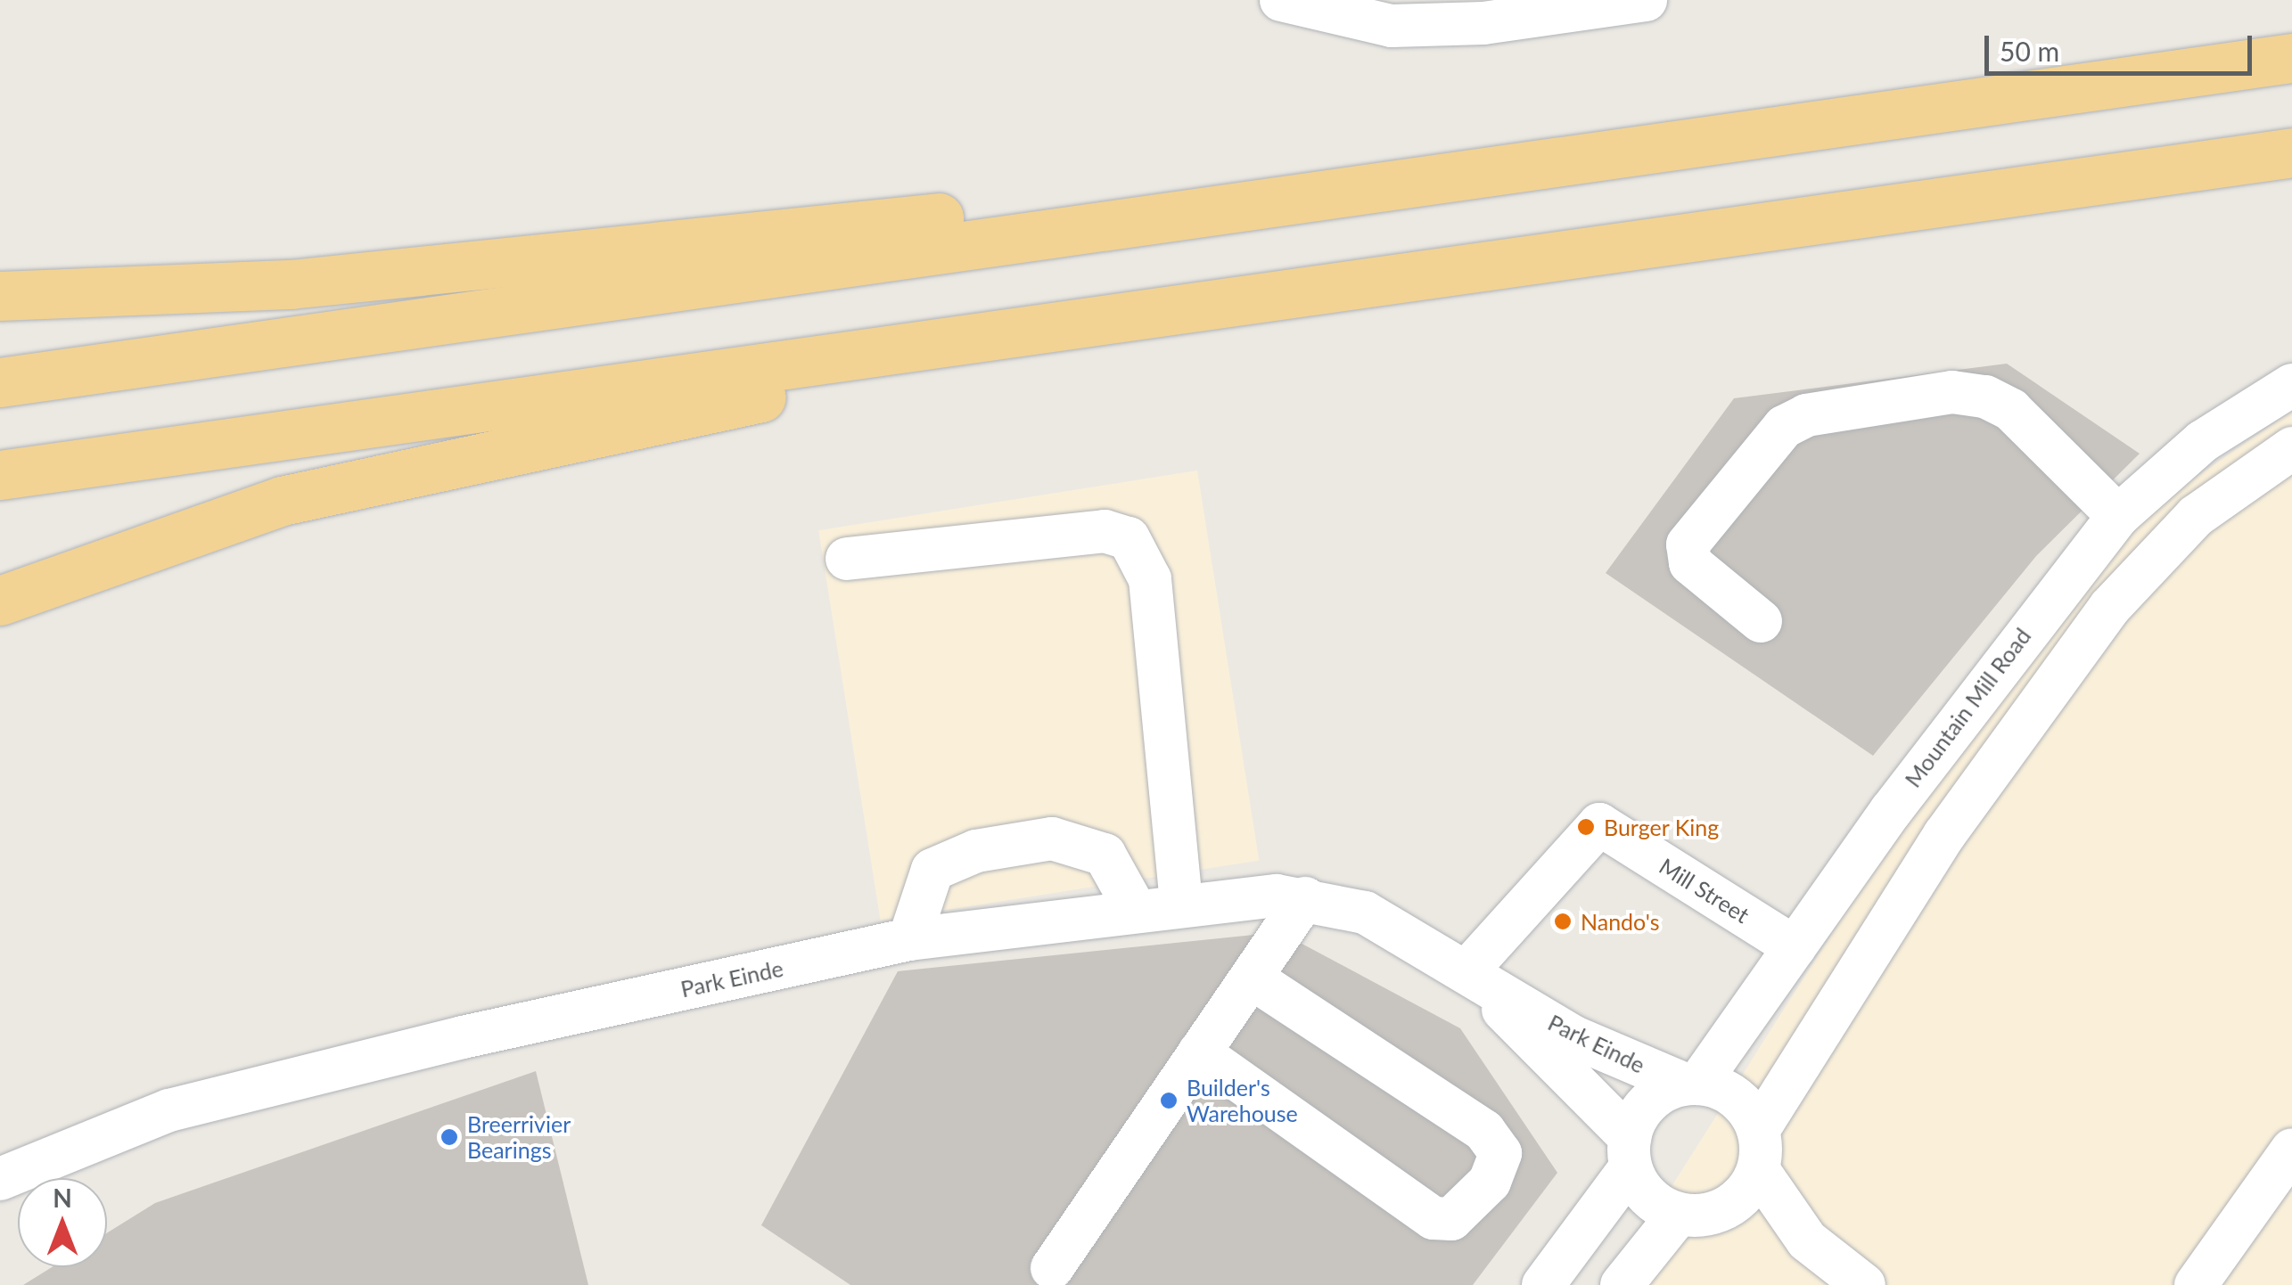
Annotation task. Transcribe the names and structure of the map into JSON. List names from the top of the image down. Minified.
{"streets":{"street":["Mountain Mill Road","Mill Street","Park Einde"]},"crossings":[["Mountain Mill Road","Mill Street"],["Mountain Mill Road","Park Einde"],["Mill Street","Park Einde"]],"places":["Burger King","Nando's","Builder's Warehouse","Breerrivier Bearings"],"scale_bar":"50 m","north":"top"}
